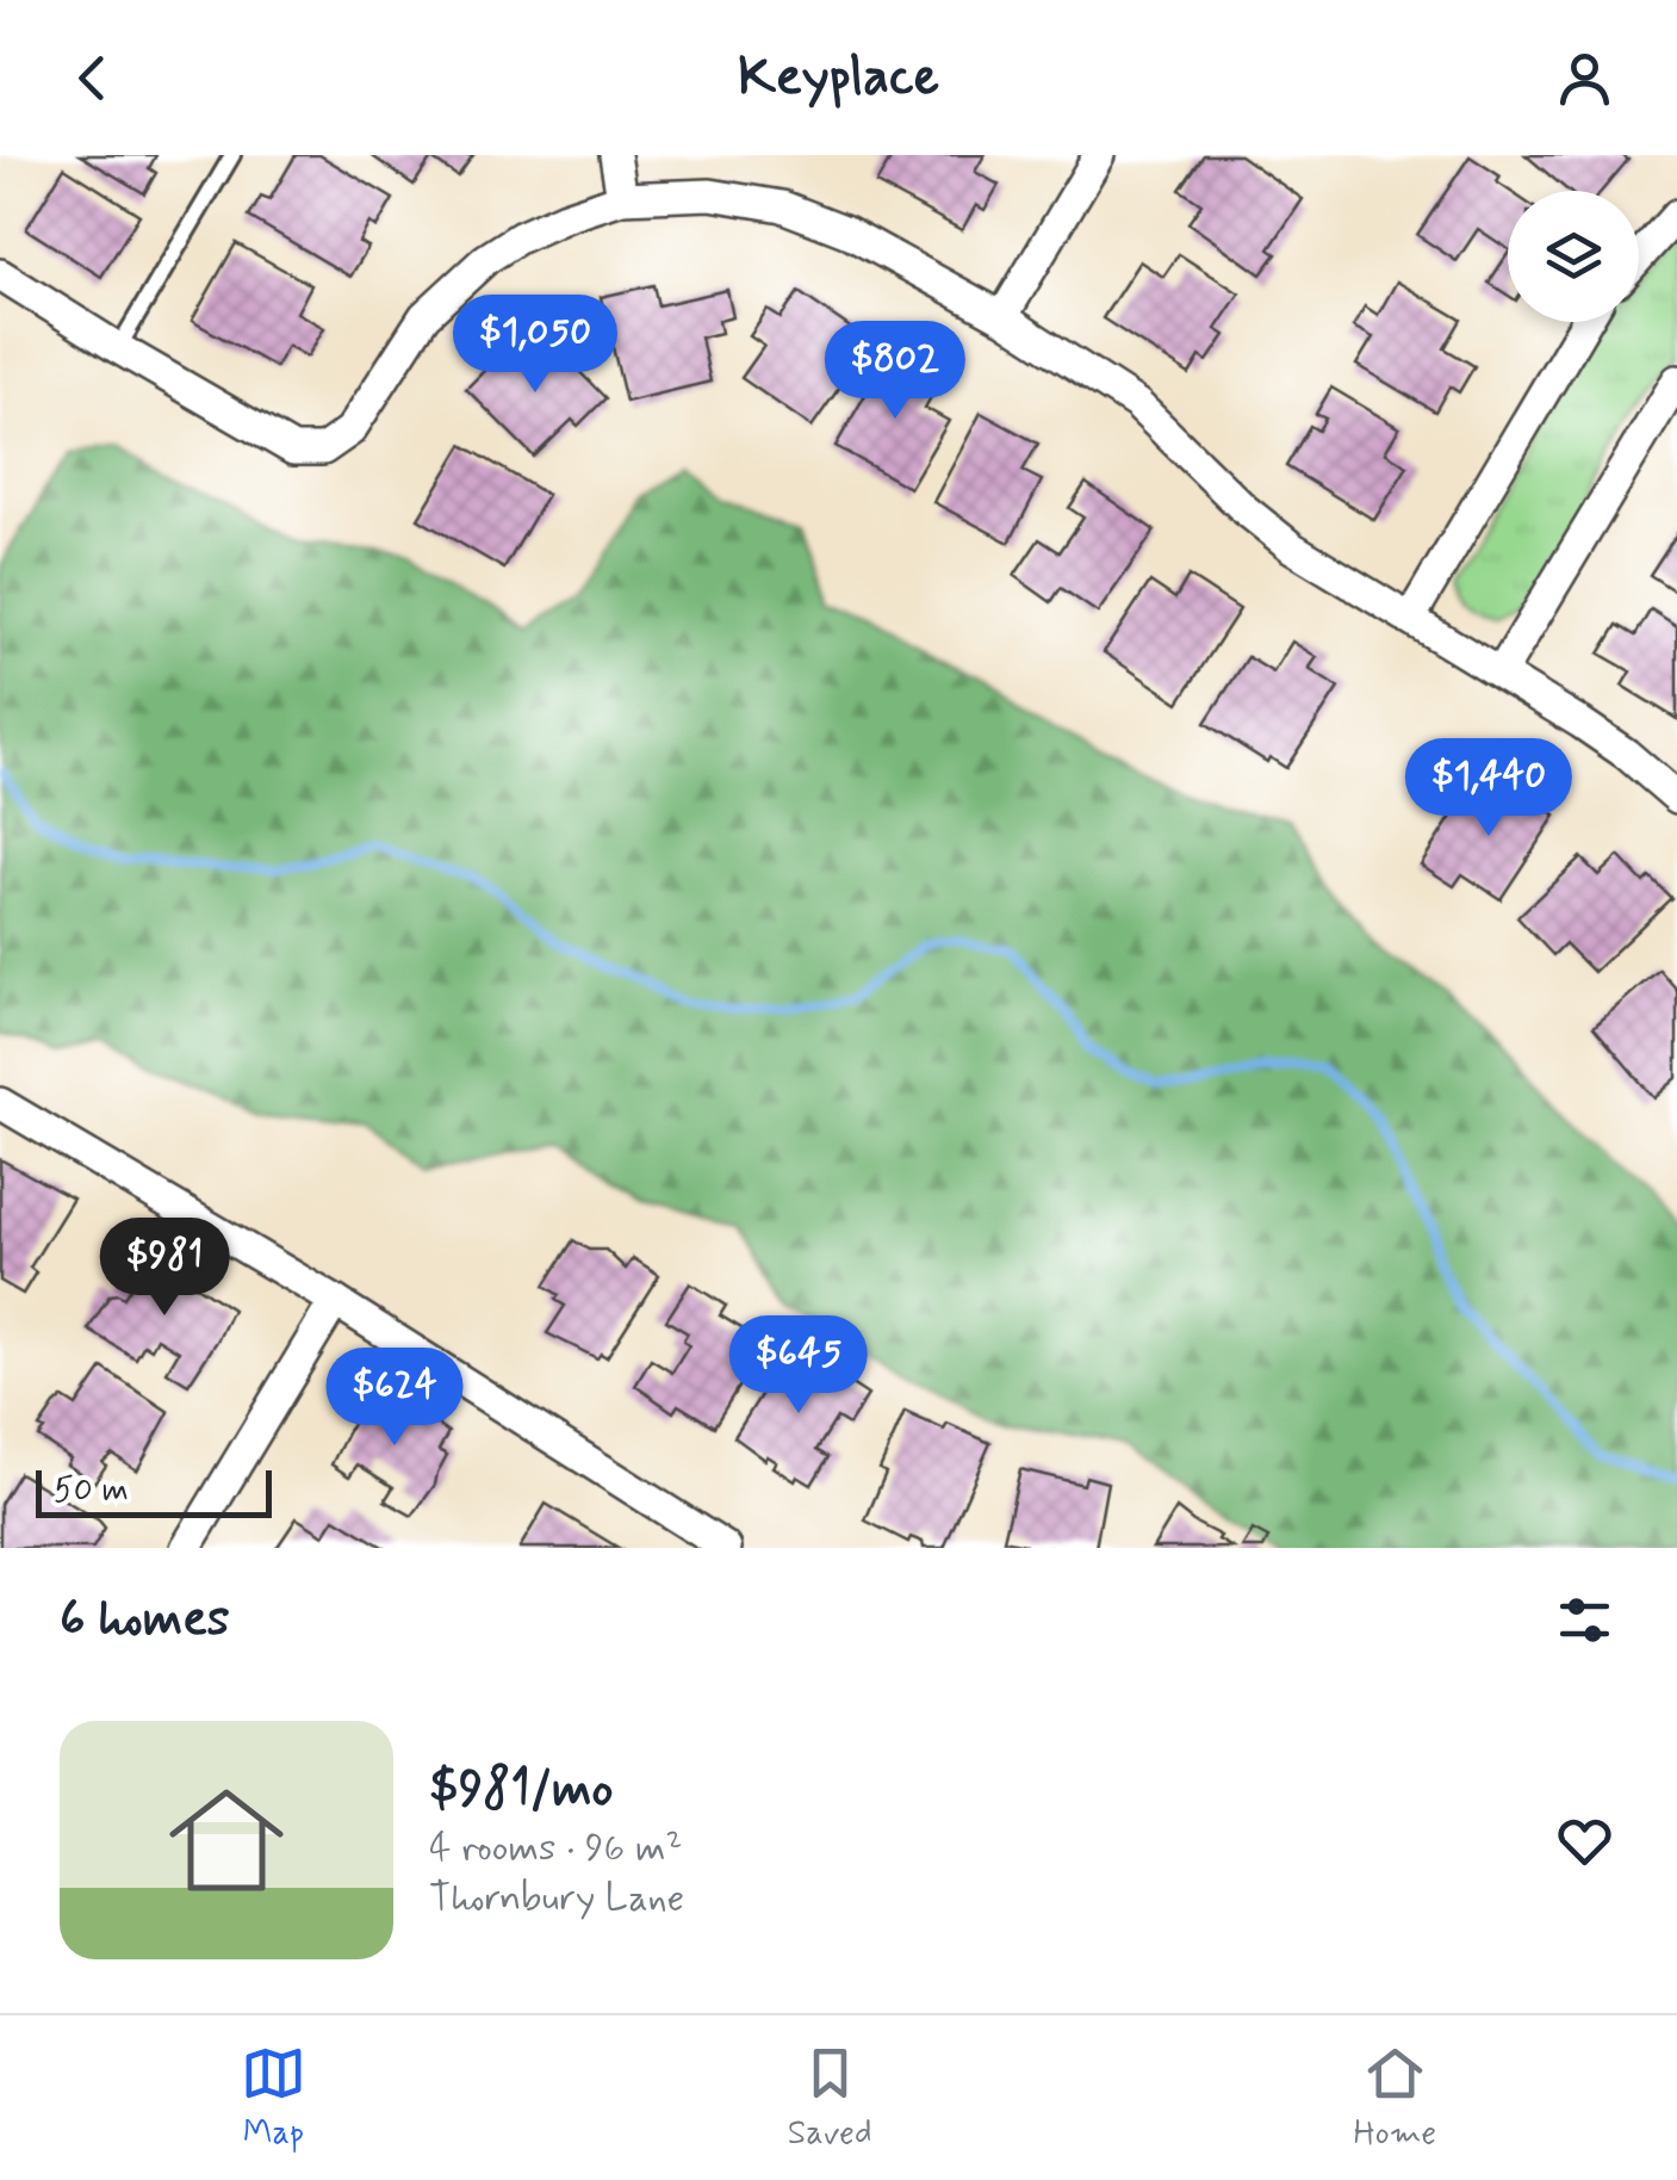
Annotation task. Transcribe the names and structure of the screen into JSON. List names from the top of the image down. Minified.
{"scale_bar":"50 m","page":{"header":"Keyplace","price":["$1,050","$802","$1,440","$981","$645","$624"],"scale":"50 m","heading":"6 homes","list":[{"name":"$981/mo","note":"4 rooms · 96 m² · Thornbury Lane"}],"tabs":["Map","Saved","Home"]}}
